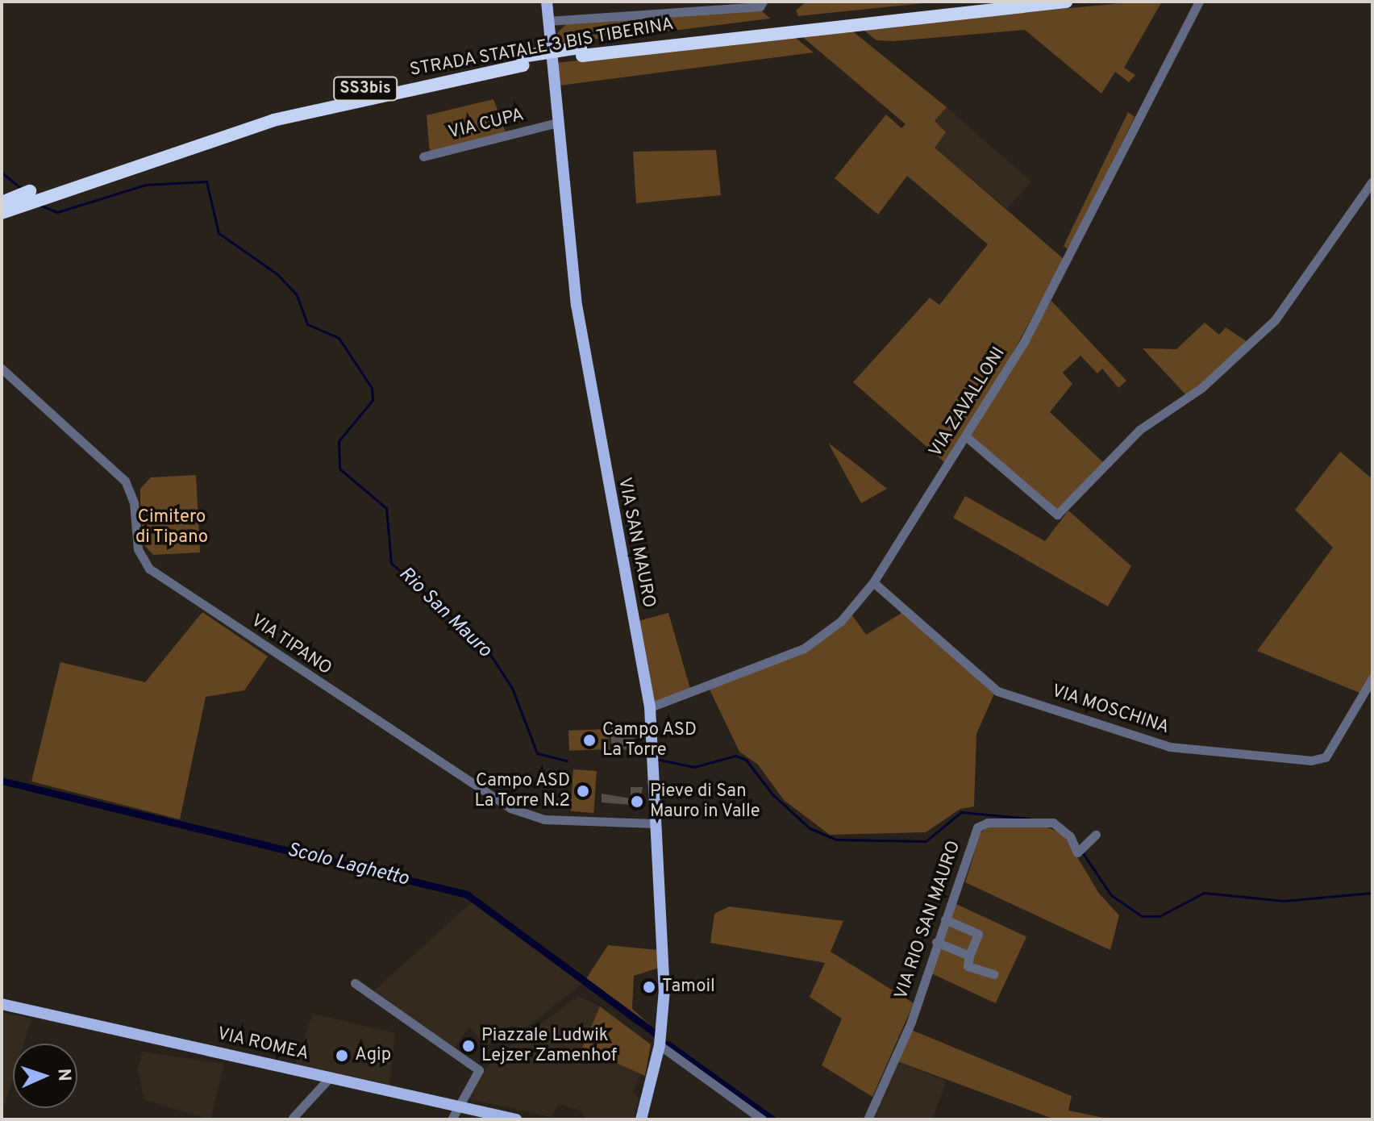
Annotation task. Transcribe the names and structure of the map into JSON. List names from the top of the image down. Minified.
{"streets":{"highway":["STRADA STATALE 3 BIS TIBERINA","SS3bis"],"main road":["VIA SAN MAURO","VIA ROMEA"],"street":["VIA CUPA","VIA ZAVALLONI","VIA TIPANO","VIA MOSCHINA","VIA RIO SAN MAURO"]},"crossings":[["VIA CUPA","VIA SAN MAURO"],["VIA ZAVALLONI","VIA SAN MAURO"],["VIA ZAVALLONI","VIA MOSCHINA"],["VIA SAN MAURO","VIA TIPANO"]],"water":["Rio San Mauro","Scolo Laghetto"],"parks":["Cimitero di Tipano"],"places":["Campo ASD La Torre","Campo ASD La Torre N.2","Pieve di San Mauro in Valle","Tamoil","Piazzale Ludwik Lejzer Zamenhof","Agip"],"north":"right"}
